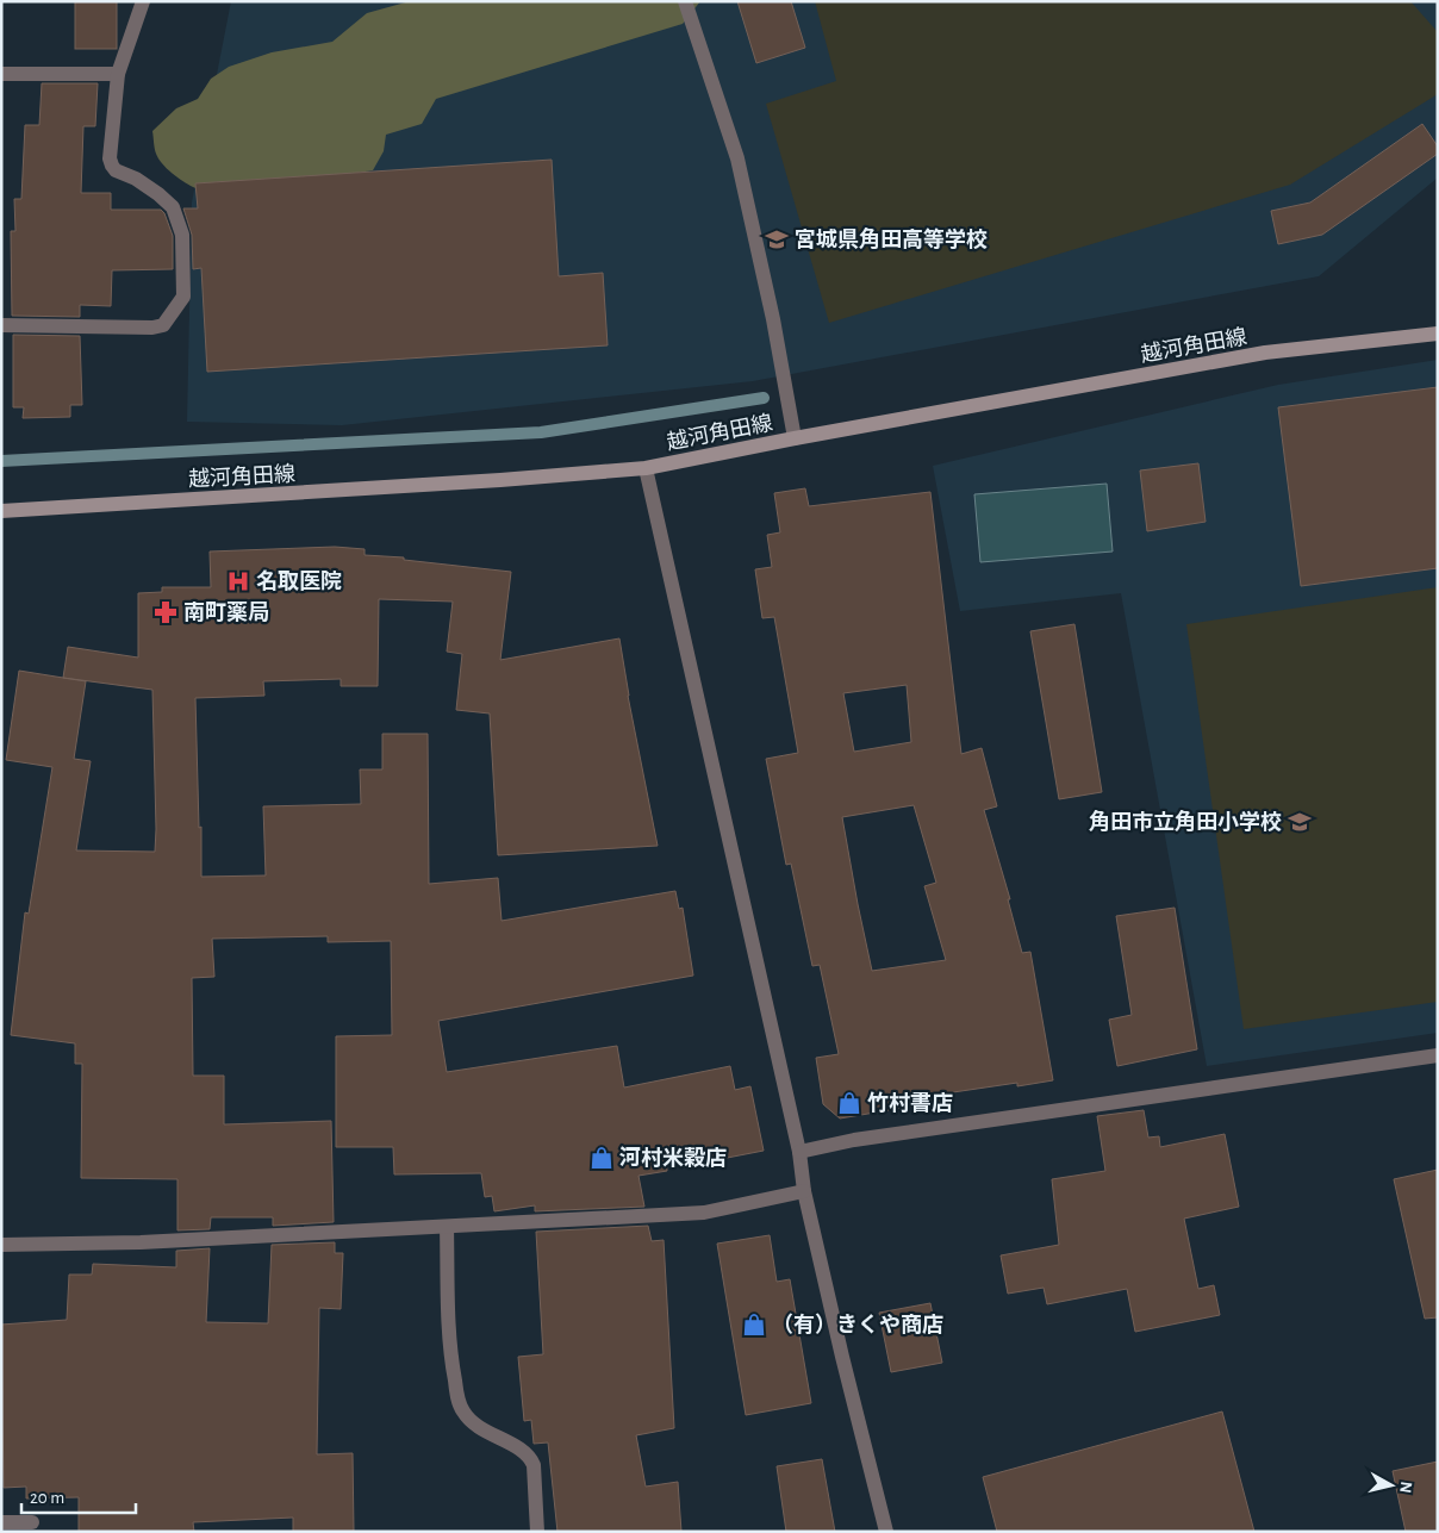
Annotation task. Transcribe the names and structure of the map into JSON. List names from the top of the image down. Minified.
{"streets":{"main road":["越河角田線"]},"places":{"school or university":["宮城県角田高等学校","角田市立角田小学校"],"hospital":["名取医院"],"pharmacy":["南町薬局"],"shop":["竹村書店","河村米穀店","（有）きくや商店"]},"scale_bar":"20 m","north":"right"}
